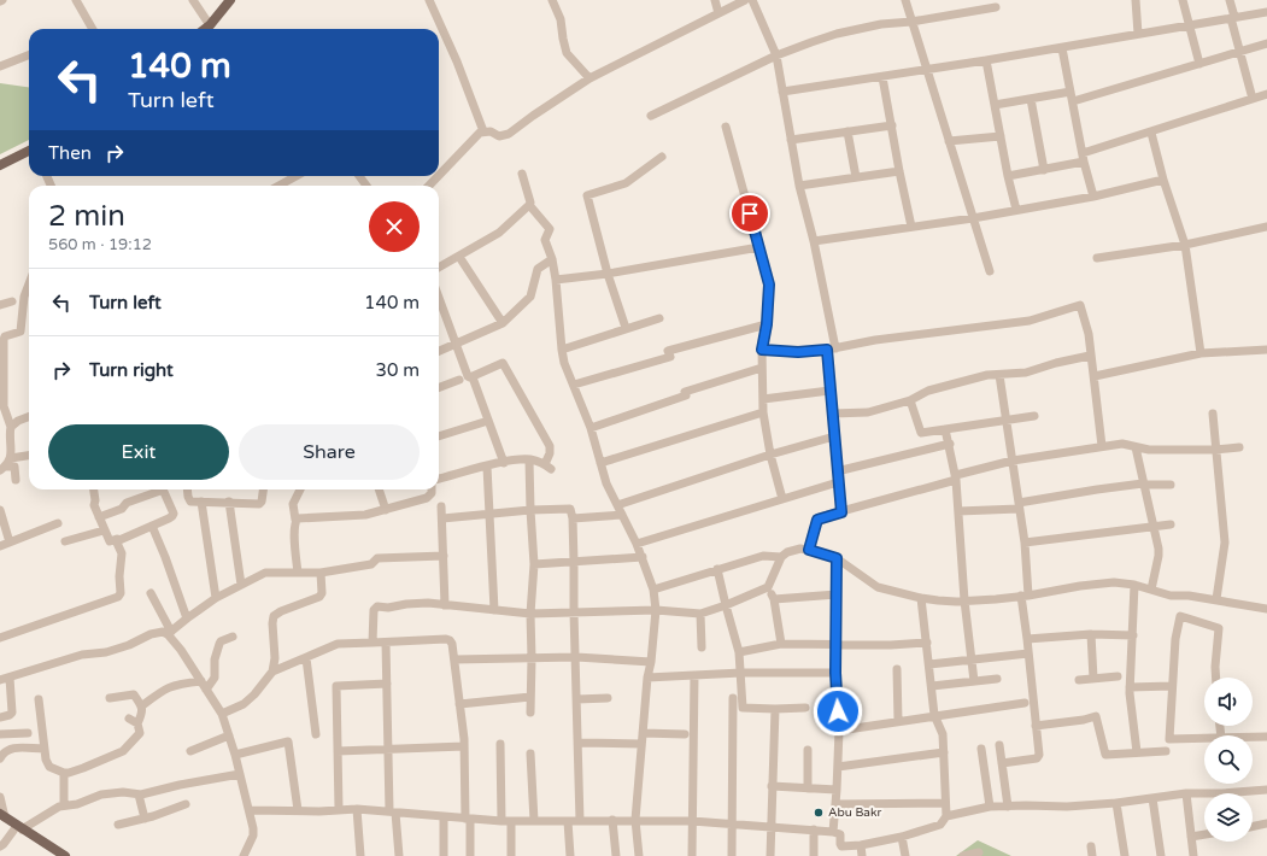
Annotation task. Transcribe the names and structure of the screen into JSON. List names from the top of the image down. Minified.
{"places":["Abu Bakr"],"page":{"turn":["140 m","Turn left"],"then":"Then","heading":["2 min","560 m · 19:12"],"list":[{"name":"Turn left","value":"140 m"},{"name":"Turn right","value":"30 m"}],"buttons":["Exit","Share"]}}
